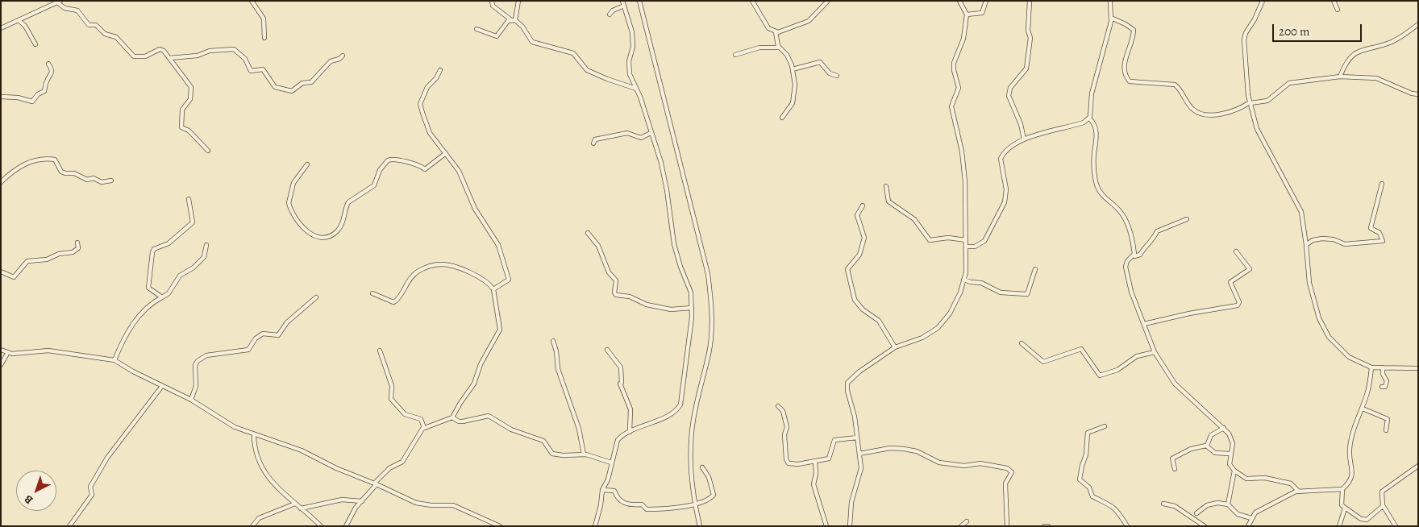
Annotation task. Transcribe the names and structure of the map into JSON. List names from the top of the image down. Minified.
{"scale_bar":"200 m","north":"bottom left"}
